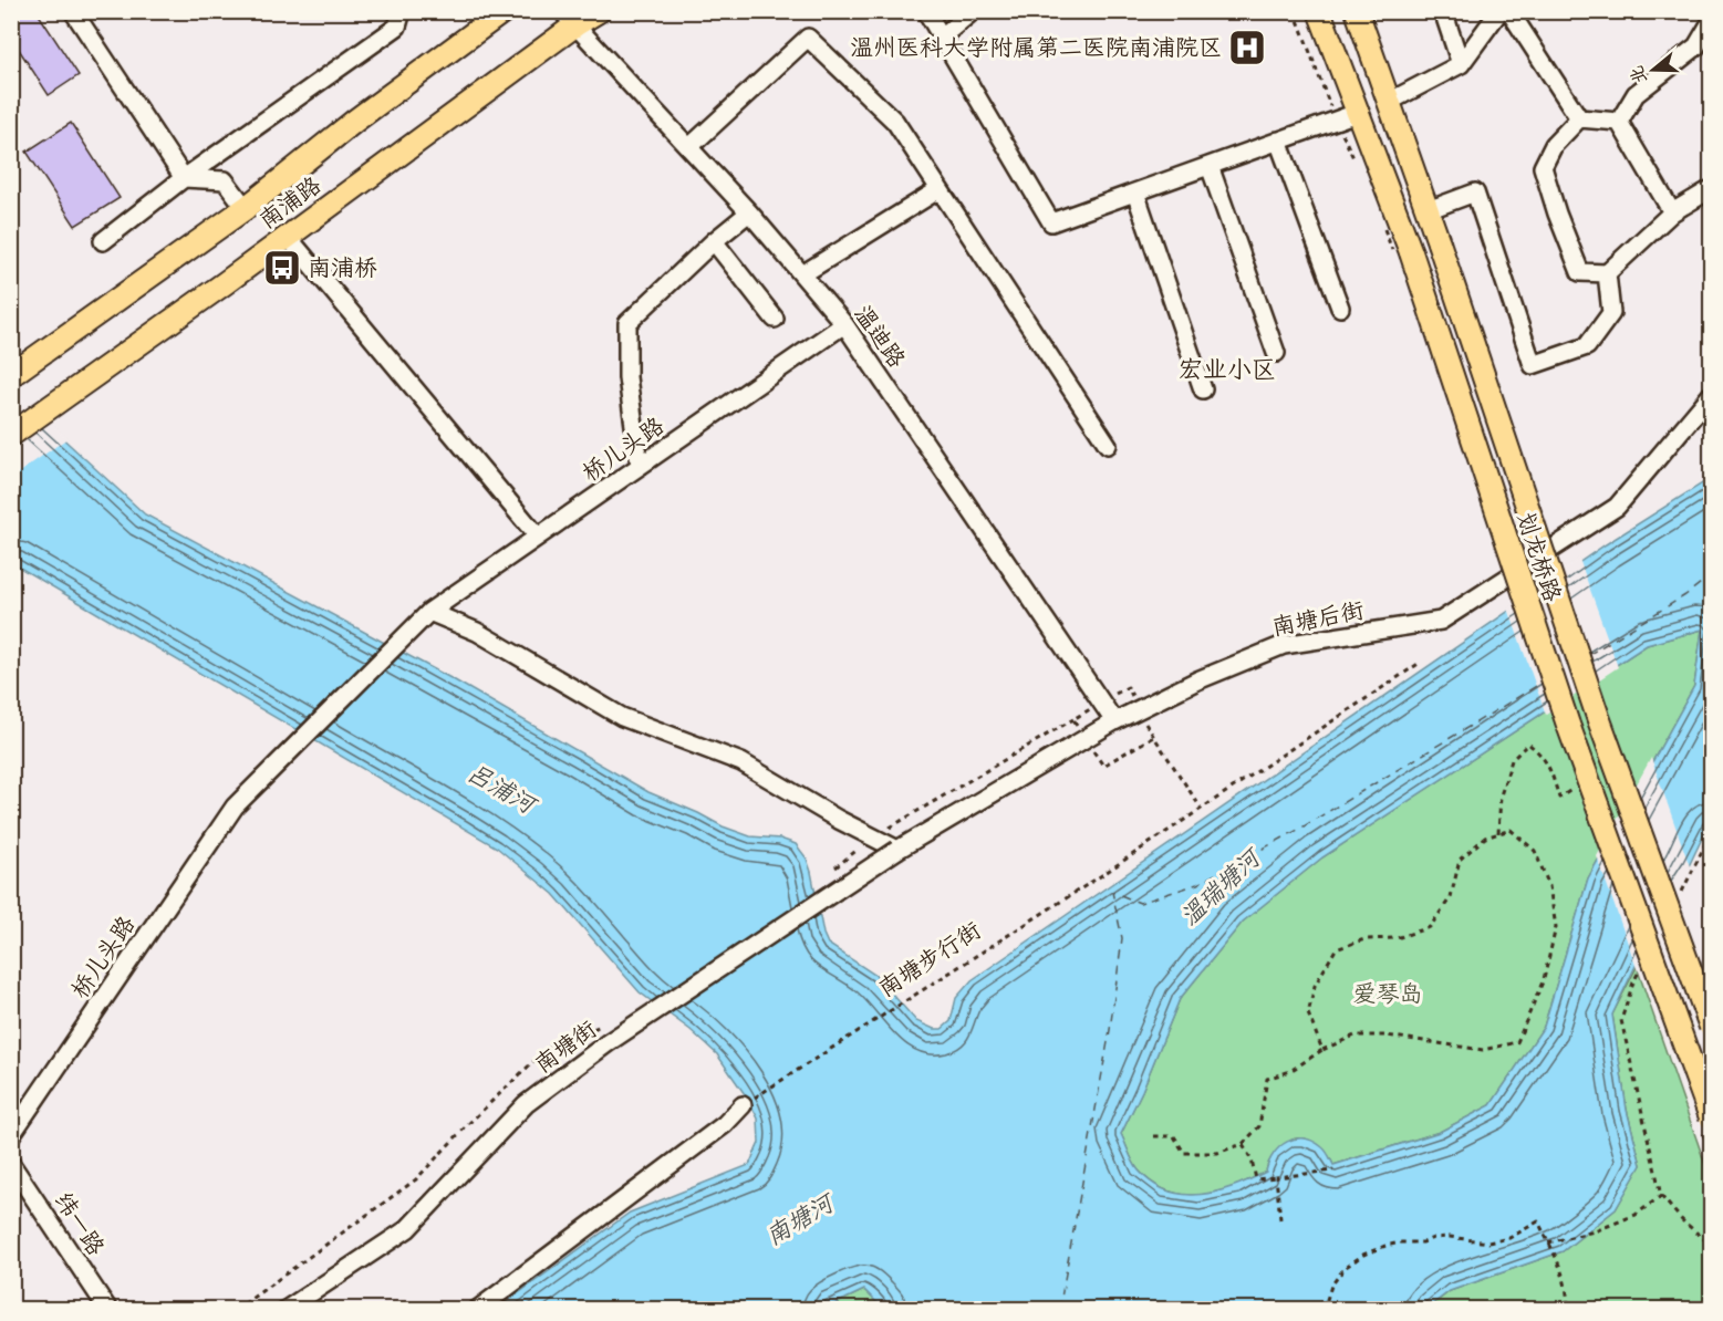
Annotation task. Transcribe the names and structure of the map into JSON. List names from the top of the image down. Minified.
{"streets":{"main road":["南浦路","划龙桥路"],"street":["温迪路","桥儿头路","南塘后街","南塘街","纬一路"],"path":["南塘步行街"]},"crossings":[["南浦路","温迪路"],["温迪路","桥儿头路"],["温迪路","南塘后街"],["南塘后街","南塘街"]],"districts":["宏业小区"],"water":["吕浦河","温瑞塘河","南塘河"],"parks":["爱琴岛"],"places":{"hospital":["温州医科大学附属第二医院南浦院区"],"bus stop":["南浦桥"]},"north":"left"}
